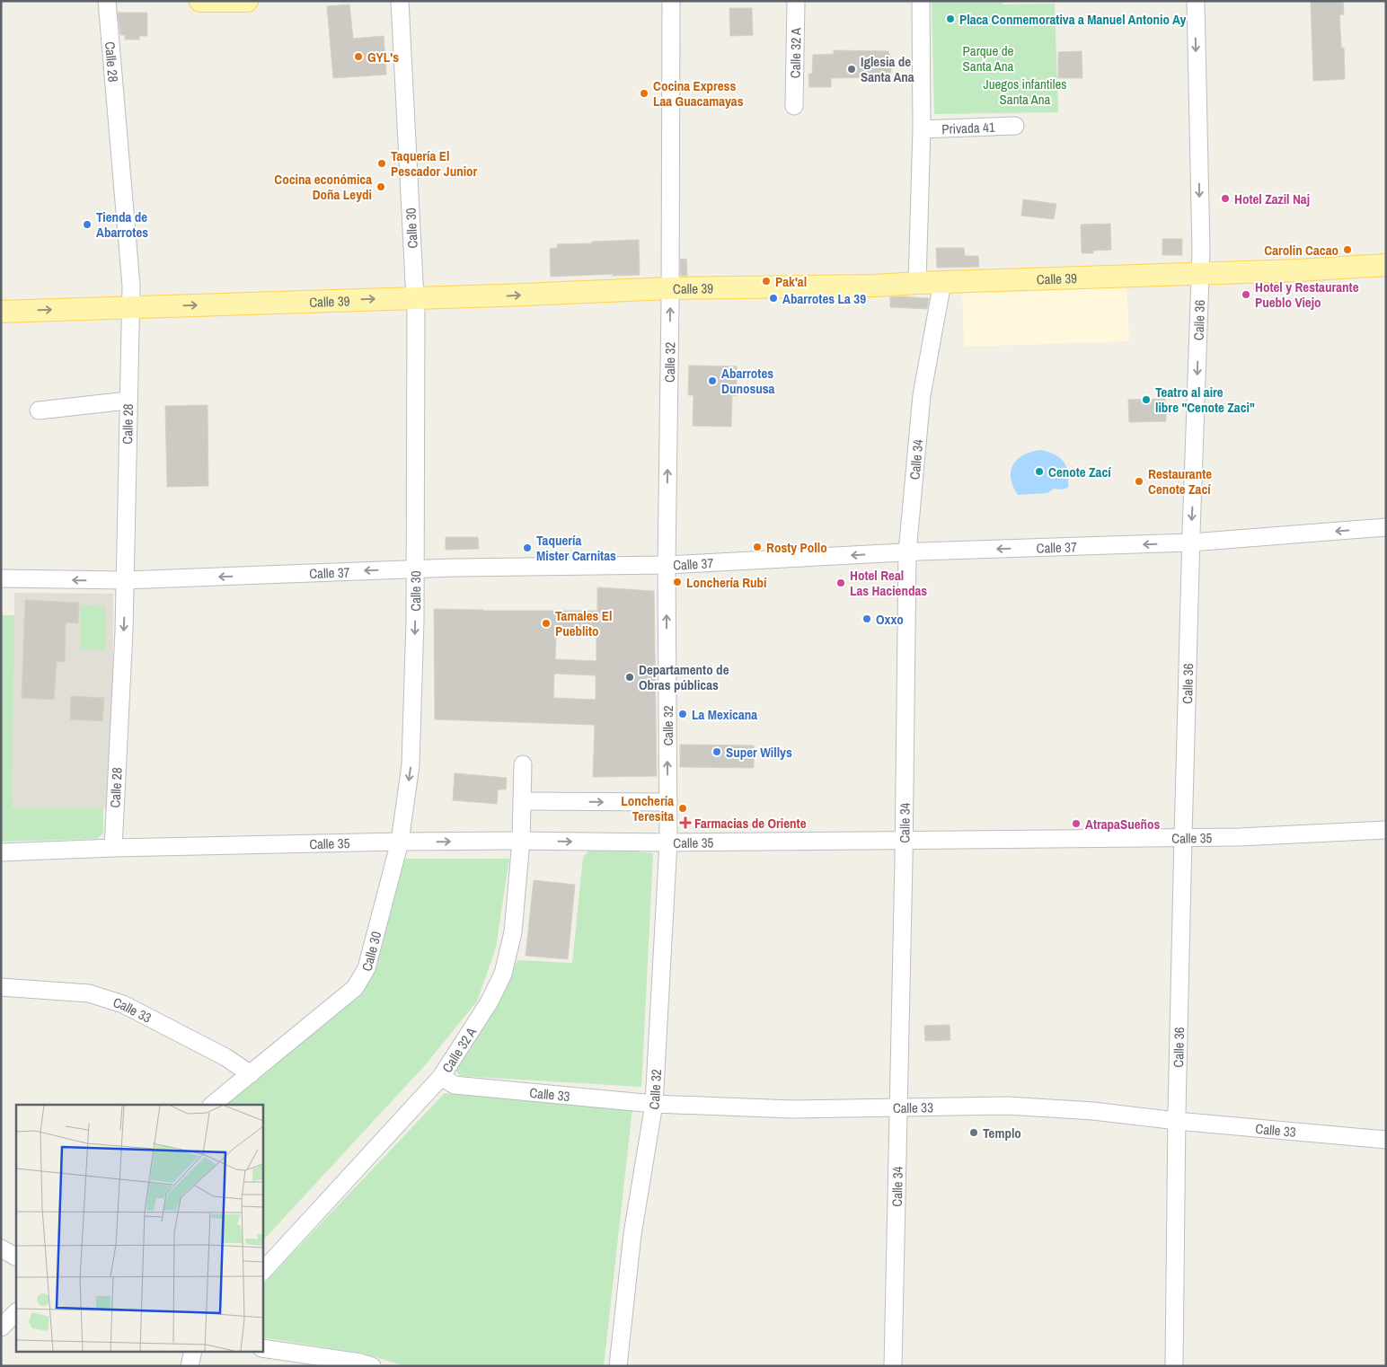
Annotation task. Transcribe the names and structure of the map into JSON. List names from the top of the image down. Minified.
{"streets":{"main road":["Calle 39"],"street":["Calle 32 A","Calle 28","Privada 41","Calle 30","Calle 36","Calle 32","Calle 34","Calle 37","Calle 35","Calle 33"]},"crossings":[["Calle 32 A","Calle 35"],["Calle 32 A","Calle 33"],["Calle 28","Calle 39"],["Calle 28","Calle 37"],["Calle 28","Calle 35"],["Calle 30","Calle 39"],["Calle 30","Calle 37"],["Calle 30","Calle 35"],["Calle 30","Calle 33"],["Calle 39","Calle 36"],["Calle 39","Calle 32"],["Calle 39","Calle 34"],["Calle 36","Calle 37"],["Calle 36","Calle 35"],["Calle 36","Calle 33"],["Calle 32","Calle 37"],["Calle 32","Calle 35"],["Calle 32","Calle 33"],["Calle 34","Calle 37"],["Calle 34","Calle 35"],["Calle 34","Calle 33"]],"one_way":["Calle 39","Calle 36","Calle 32","Calle 37"],"parks":["Parque de Santa Ana","Juegos infantiles Santa Ana"],"places":{"other":["Placa Conmemorativa a Manuel Antonio Ay","GYL's","Iglesia de Santa Ana","Cocina Express Laa Guacamayas","Taquería El Pescador Junior","Cocina económica Doña Leydi","Hotel Zazil Naj","Tienda de Abarrotes","Carolin Cacao","Pak'al","Hotel y Restaurante Pueblo Viejo","Abarrotes La 39","Abarrotes Dunosusa","Teatro al aire libre \"Cenote Zaci\"","Cenote Zací","Restaurante Cenote Zací","Rosty Pollo","Taquería Mister Carnitas","Lonchería Rubí","Hotel Real Las Haciendas","Oxxo","Tamales El Pueblito","Departamento de Obras públicas","La Mexicana","Super Willys","Lonchería Teresita","AtrapaSueños","Templo"],"health":["Farmacias de Oriente"]}}
